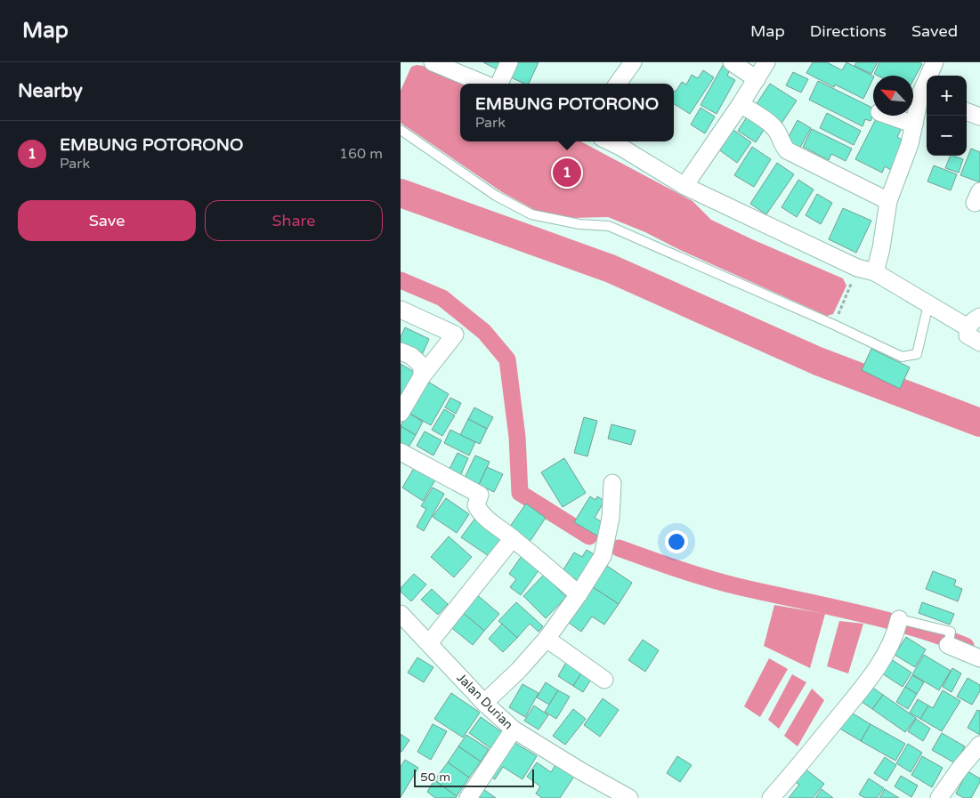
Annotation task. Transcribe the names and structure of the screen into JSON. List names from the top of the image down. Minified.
{"streets":{"street":["Jalan Durian"]},"scale_bar":"50 m","north":"top left","page":{"header":"Map","nav":["Map","Directions","Saved"],"heading":"Nearby","map_buttons":["+","−"],"popup":["EMBUNG POTORONO","Park"],"list":[{"mark":"1","name":"EMBUNG POTORONO","note":"Park","value":"160 m"}],"pins":"1","buttons":["Save","Share"],"scale":"50 m"}}
